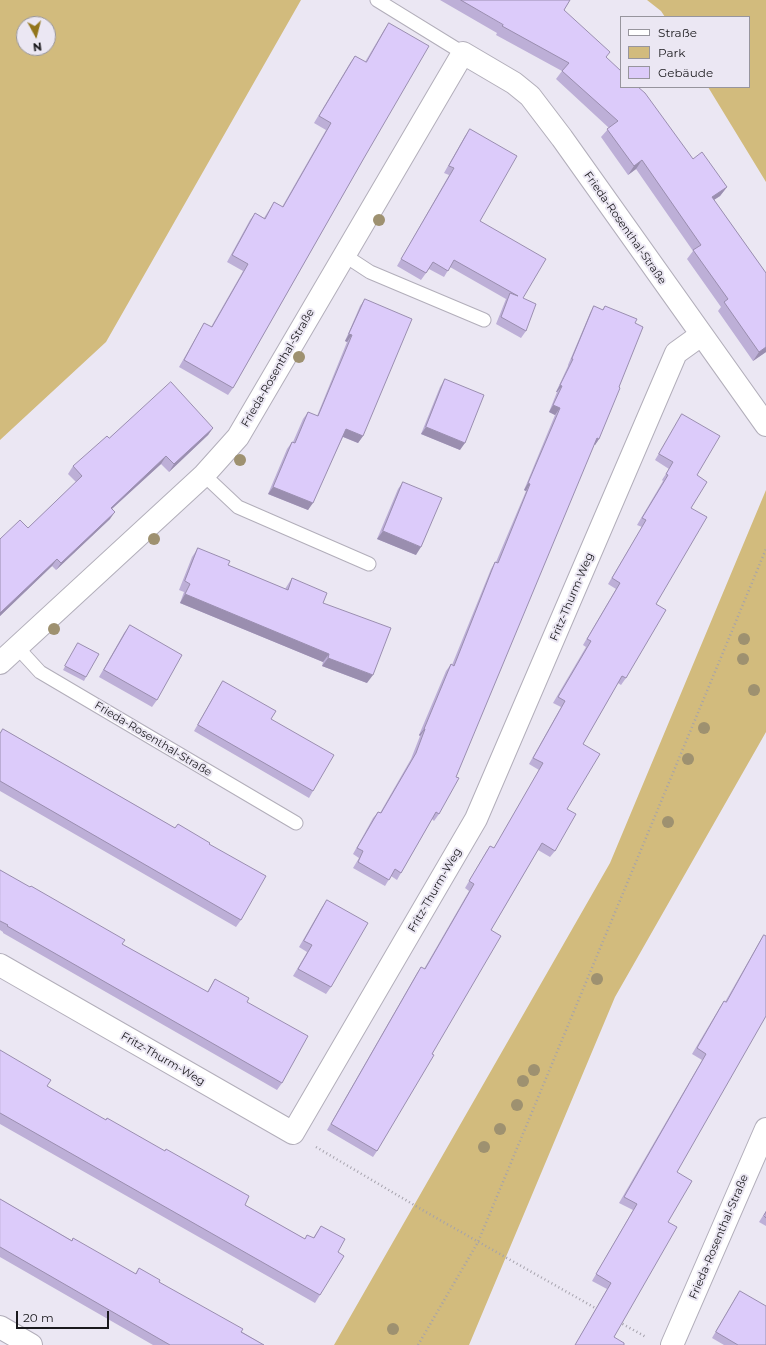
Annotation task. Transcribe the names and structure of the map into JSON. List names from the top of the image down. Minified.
{"streets":{"street":["Frieda-Rosenthal-Straße","Fritz-Thurm-Weg"]},"crossings":[["Frieda-Rosenthal-Straße","Fritz-Thurm-Weg"]],"legend":["Straße","Park","Gebäude"],"scale_bar":"20 m","north":"bottom"}
